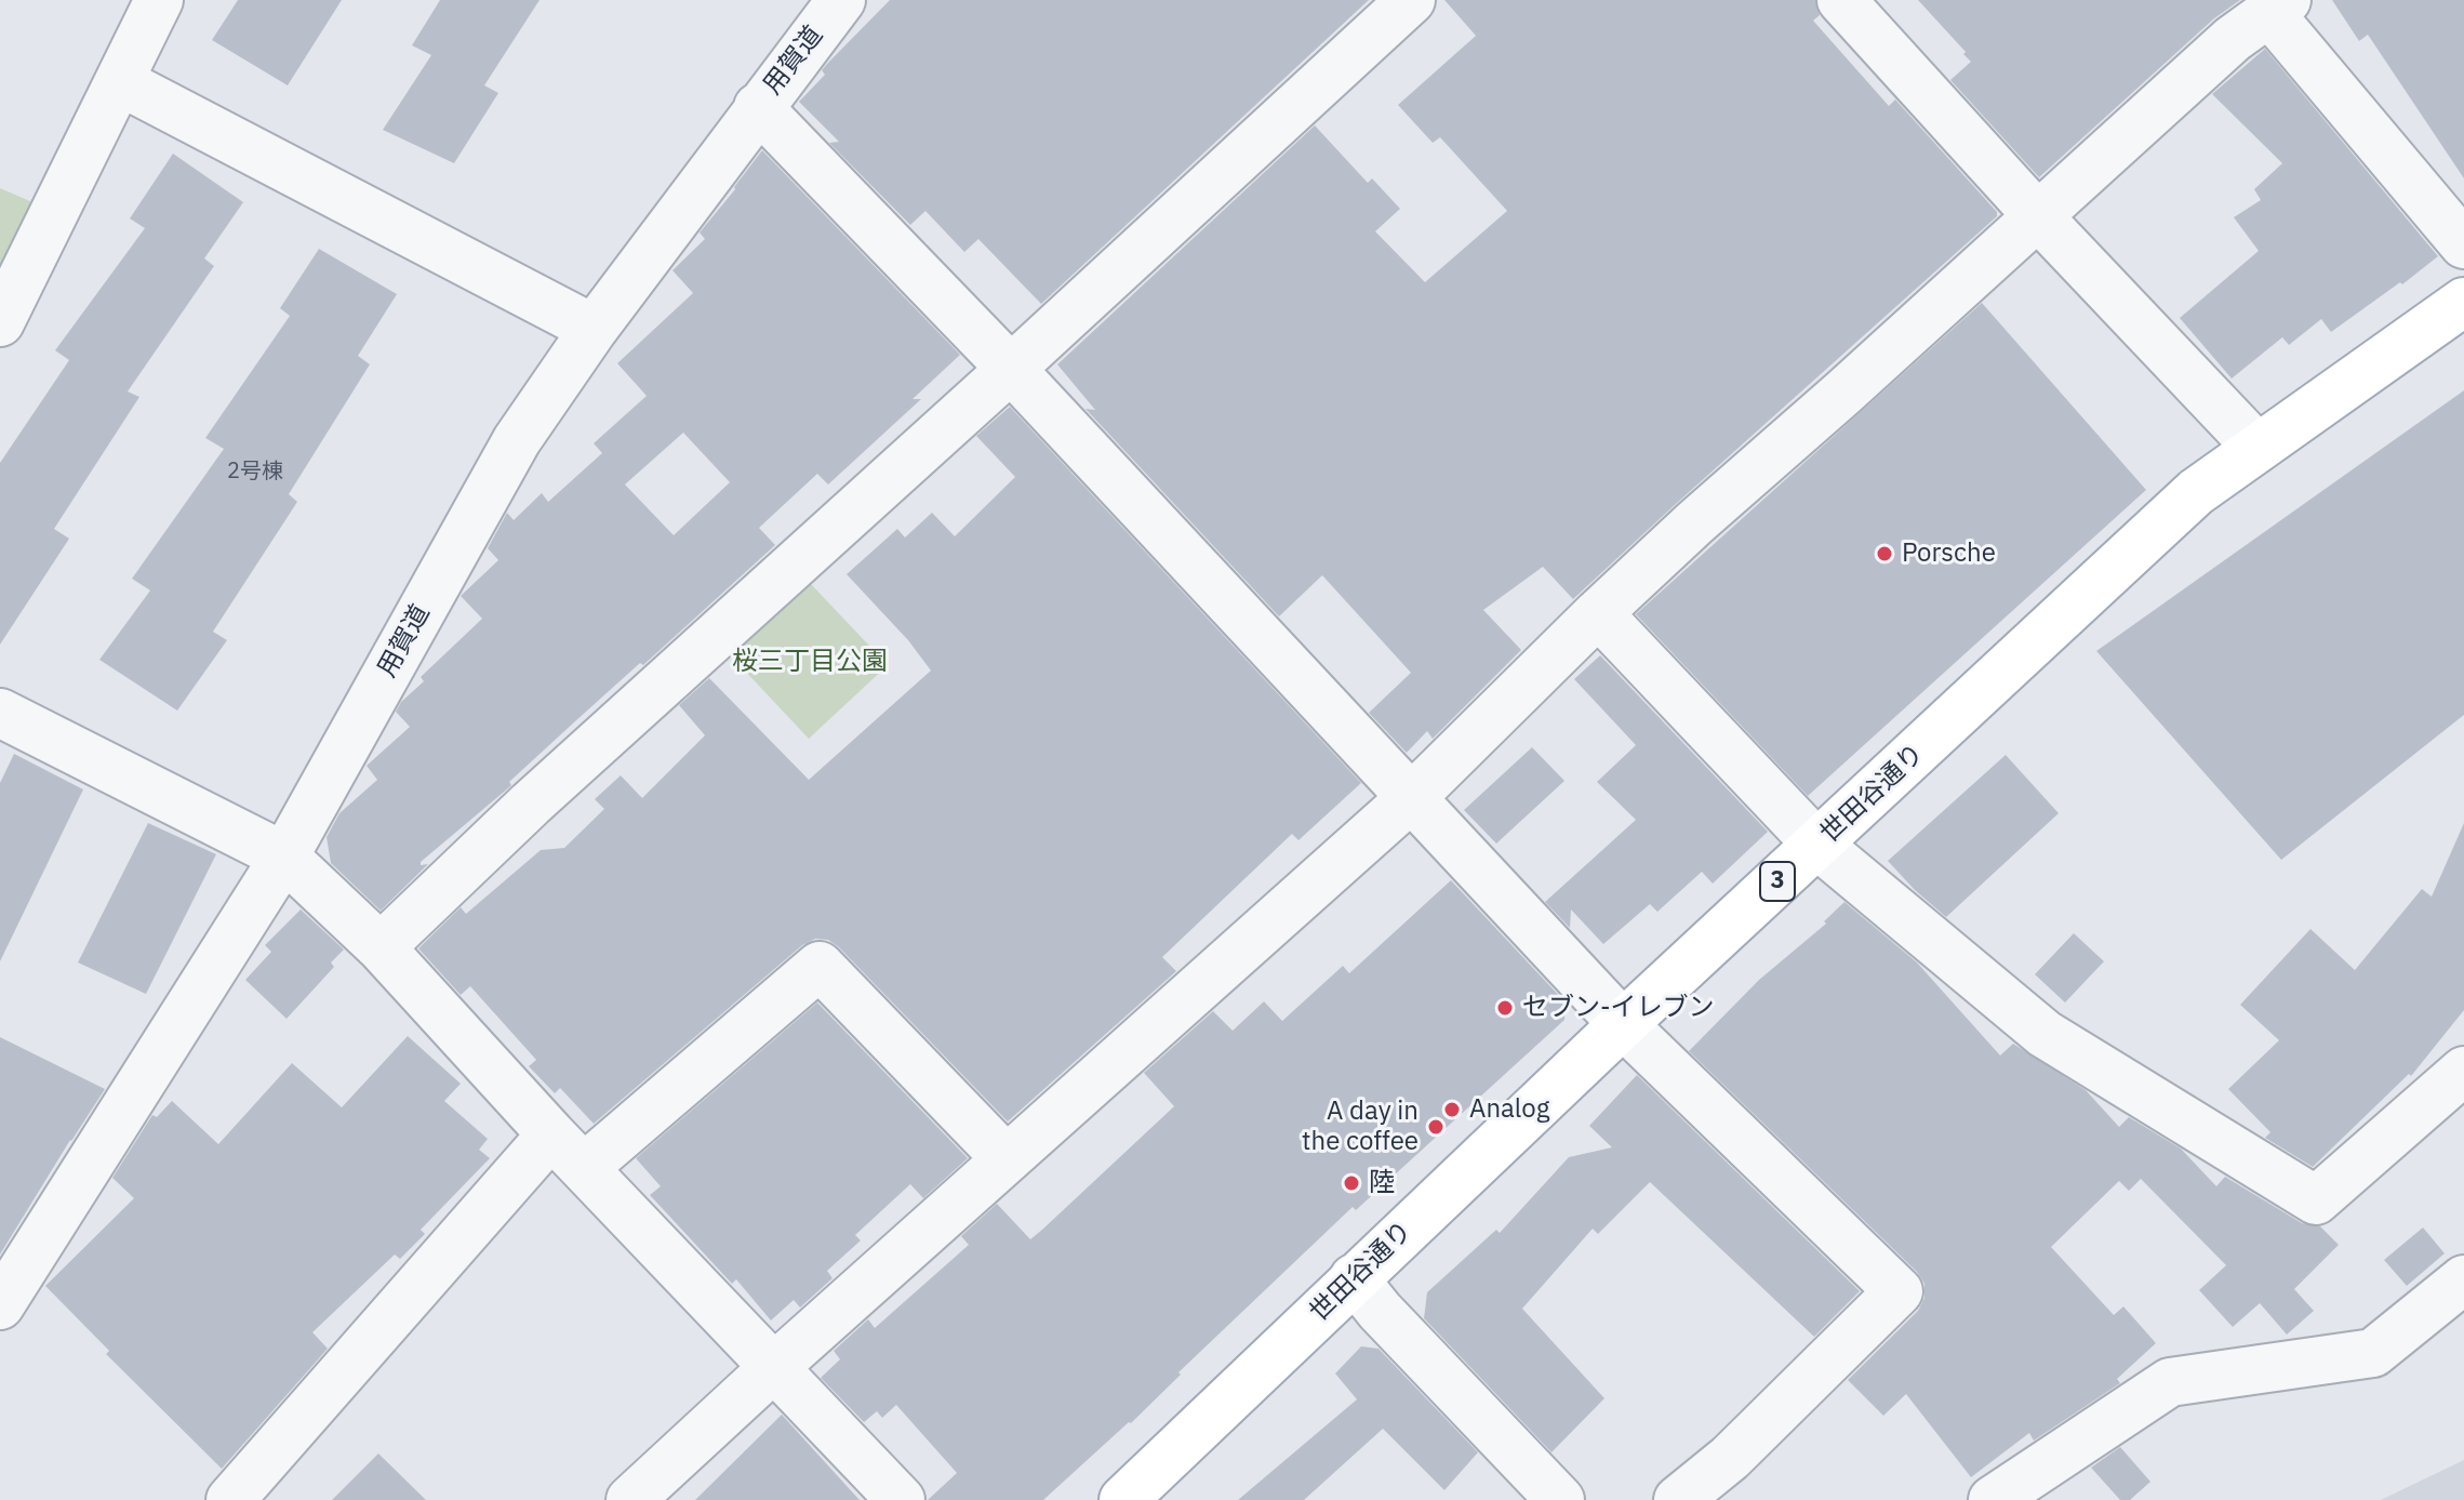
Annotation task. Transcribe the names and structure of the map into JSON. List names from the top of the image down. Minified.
{"streets":{"main road":["世田谷通り","3"],"street":["用賀道"]},"parks":["桜三丁目公園"],"places":["Porsche","セブン-イレブン","Analog","A day in the coffee","陸"],"house_numbers":["2号棟"]}
